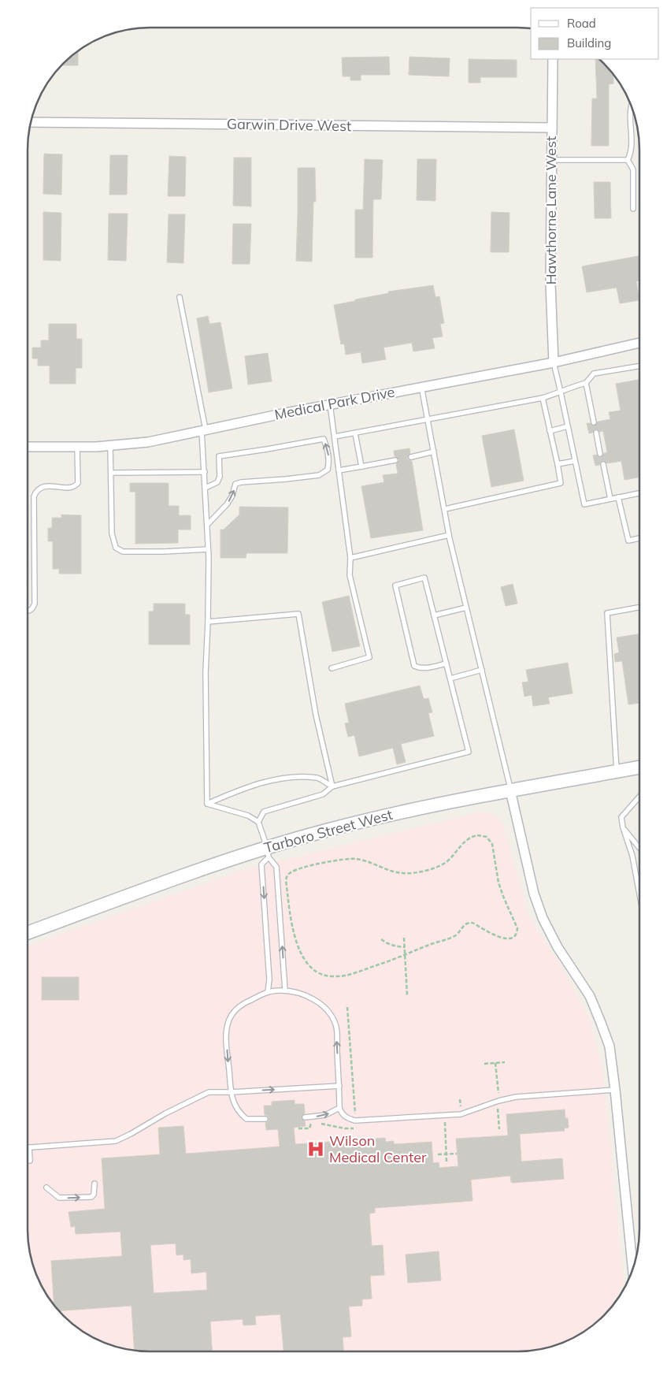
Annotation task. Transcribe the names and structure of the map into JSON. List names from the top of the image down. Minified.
{"streets":{"main road":["Tarboro Street West"],"street":["Garwin Drive West","Hawthorne Lane West","Medical Park Drive"]},"crossings":[["Garwin Drive West","Hawthorne Lane West"],["Hawthorne Lane West","Medical Park Drive"]],"places":{"hospital":["Wilson Medical Center"]},"legend":["Road","Building"]}
